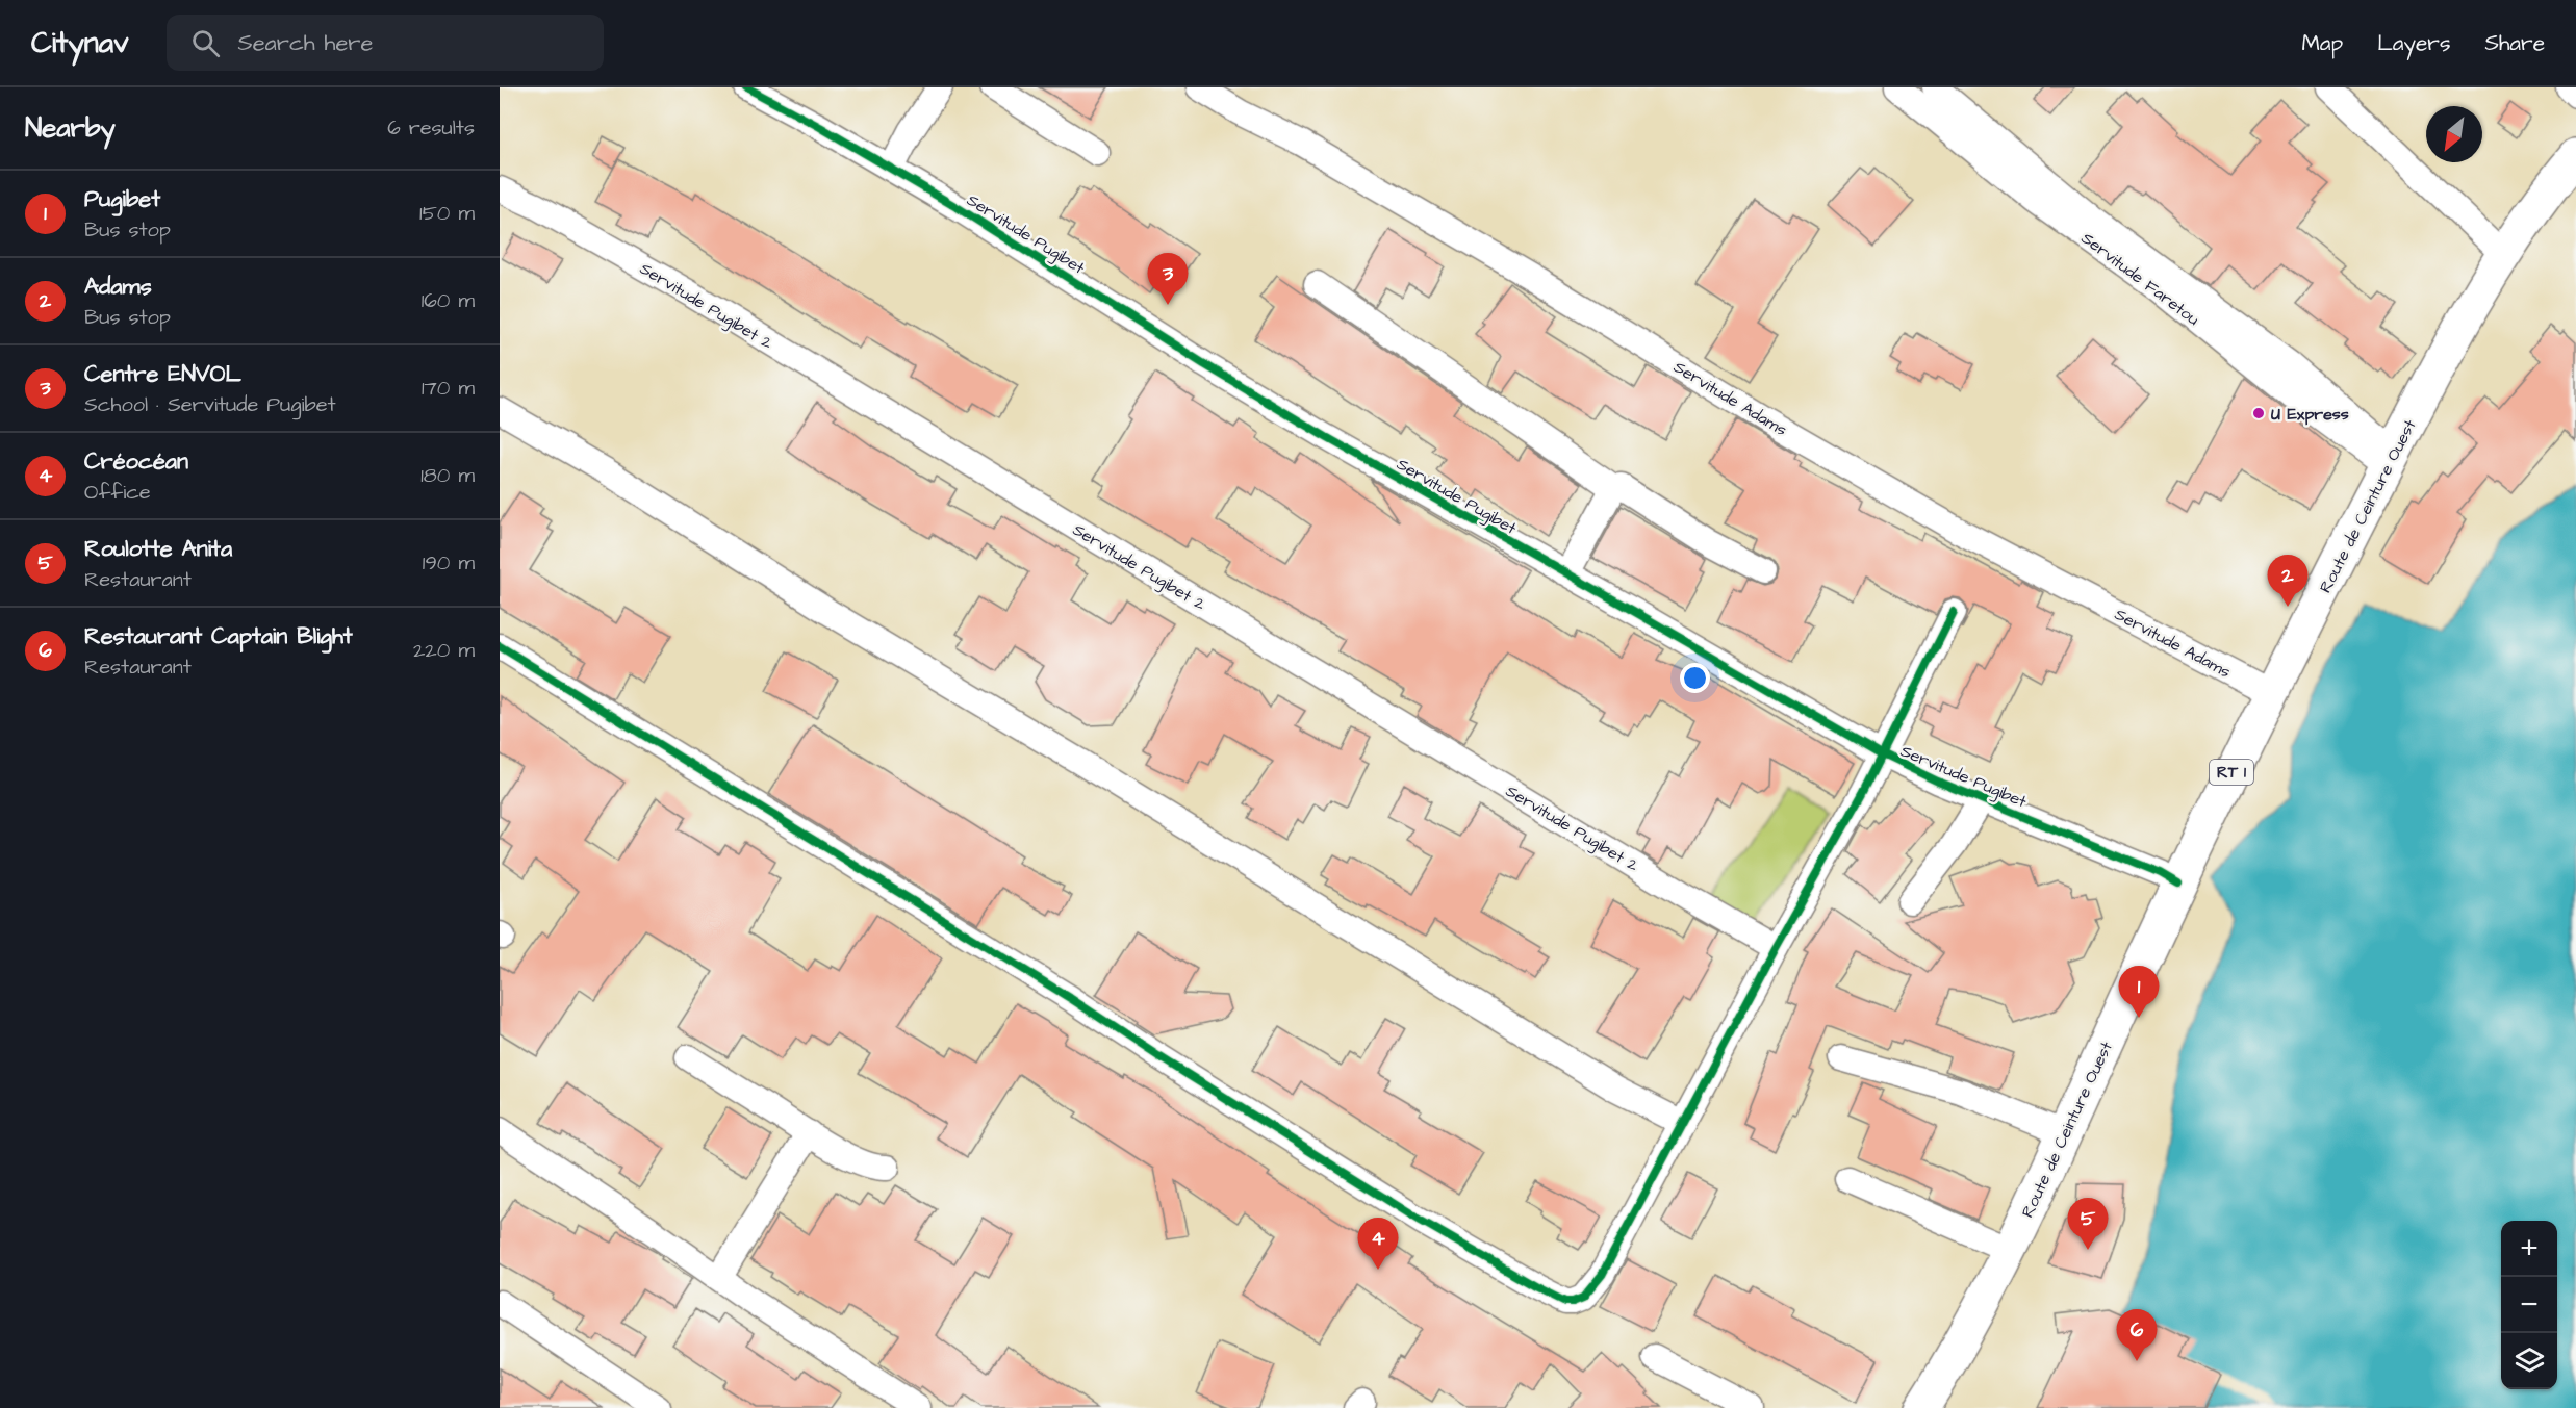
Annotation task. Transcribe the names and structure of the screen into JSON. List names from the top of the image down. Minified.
{"streets":{"main road":["Route de Ceinture Ouest","RT 1"],"street":["Servitude Pugibet","Servitude Faretou","Servitude Pugibet 2","Servitude Adams"]},"crossings":[["Servitude Pugibet","Route de Ceinture Ouest"],["Servitude Faretou","Route de Ceinture Ouest"],["Servitude Adams","Route de Ceinture Ouest"]],"places":["U Express"],"north":"bottom left","page":{"header":"Citynav","search":"Search here","nav":["Map","Layers","Share"],"heading":["Nearby","6 results"],"list":[{"mark":"1","name":"Pugibet","note":"Bus stop","value":"150 m"},{"mark":"2","name":"Adams","note":"Bus stop","value":"160 m"},{"mark":"3","name":"Centre ENVOL","note":"School · Servitude Pugibet","value":"170 m"},{"mark":"4","name":"Créocéan","note":"Office","value":"180 m"},{"mark":"5","name":"Roulotte Anita","note":"Restaurant","value":"190 m"},{"mark":"6","name":"Restaurant Captain Blight","note":"Restaurant","value":"220 m"}],"pins":["3","2","1","5","4","6"],"map_buttons":["+","−"]}}
